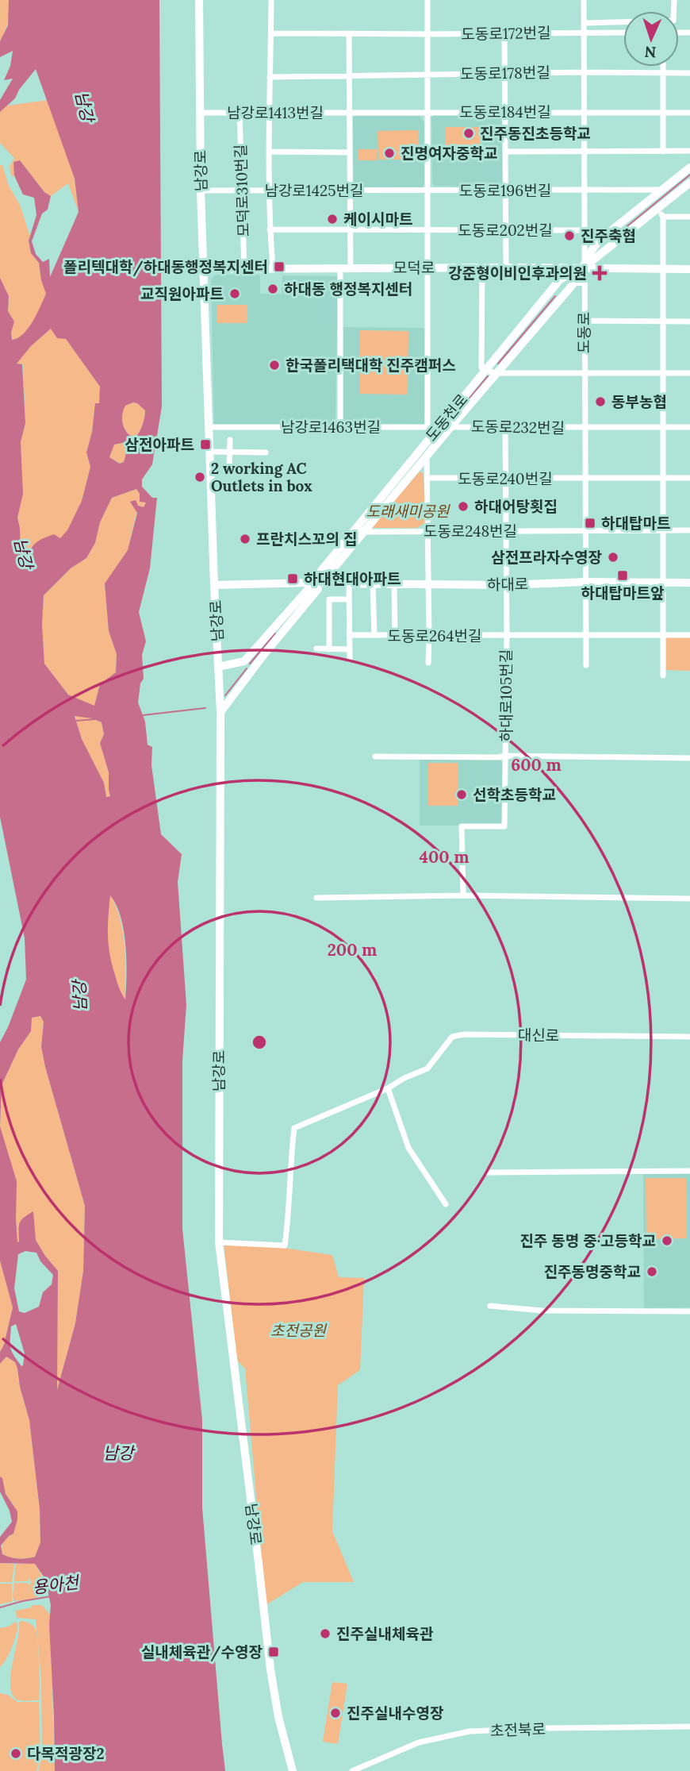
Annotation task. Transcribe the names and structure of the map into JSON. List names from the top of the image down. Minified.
{"streets":{"street":["도동로172번길","도동로178번길","도동로184번길","남강로1413번길","남강로","모덕로310번길","남강로1425번길","도동로196번길","도동로202번길","모덕로","도동로","도동천로","남강로1463번길","도동로232번길","도동로240번길","도동로248번길","하대로","도동로264번길","하대로105번길","대신로","초전북로"]},"crossings":[["도동로172번길","도동로"],["도동로178번길","도동로"],["도동로184번길","남강로1413번길"],["도동로184번길","도동로"],["남강로1413번길","남강로"],["남강로1413번길","모덕로310번길"],["남강로","남강로1425번길"],["남강로","모덕로"],["남강로","남강로1463번길"],["모덕로310번길","남강로1425번길"],["모덕로310번길","모덕로"],["남강로1425번길","도동로196번길"],["도동로196번길","도동로"],["도동로202번길","도동로"],["모덕로","도동로"],["모덕로","도동천로"],["도동로","도동천로"],["도동로","도동로232번길"],["도동로","도동로240번길"],["도동로","도동로248번길"],["도동로","하대로"],["도동로","도동로264번길"],["도동천로","남강로1463번길"],["도동천로","도동로232번길"],["도동천로","도동로248번길"],["도동천로","하대로"],["남강로1463번길","도동로232번길"],["도동로232번길","하대로105번길"],["도동로240번길","하대로105번길"],["도동로248번길","하대로105번길"],["하대로","하대로105번길"],["도동로264번길","하대로105번길"]],"water":["남강","용아천"],"parks":["도래새미공원","초전공원"],"places":{"other":["진주동진초등학교","진명여자중학교","케이시마트","진주축협","하대동 행정복지센터","교직원아파트","한국폴리택대학 진주캠퍼스","동부농협","2 working AC Outlets in box","하대어탕횟집","프란치스꼬의 집","삼전프라자수영장","선학초등학교","진주 동명 중·고등학교","진주동명중학교","진주실내체육관","진주실내수영장","다목적광장2"],"transit":["폴리텍대학/하대동행정복지센터","삼전아파트","하대탑마트","하대탑마트앞","하대현대아파트","실내체육관/수영장"],"health":["강준형이비인후과의원"]},"north":"bottom","rings":["600 m","400 m","200 m"]}
